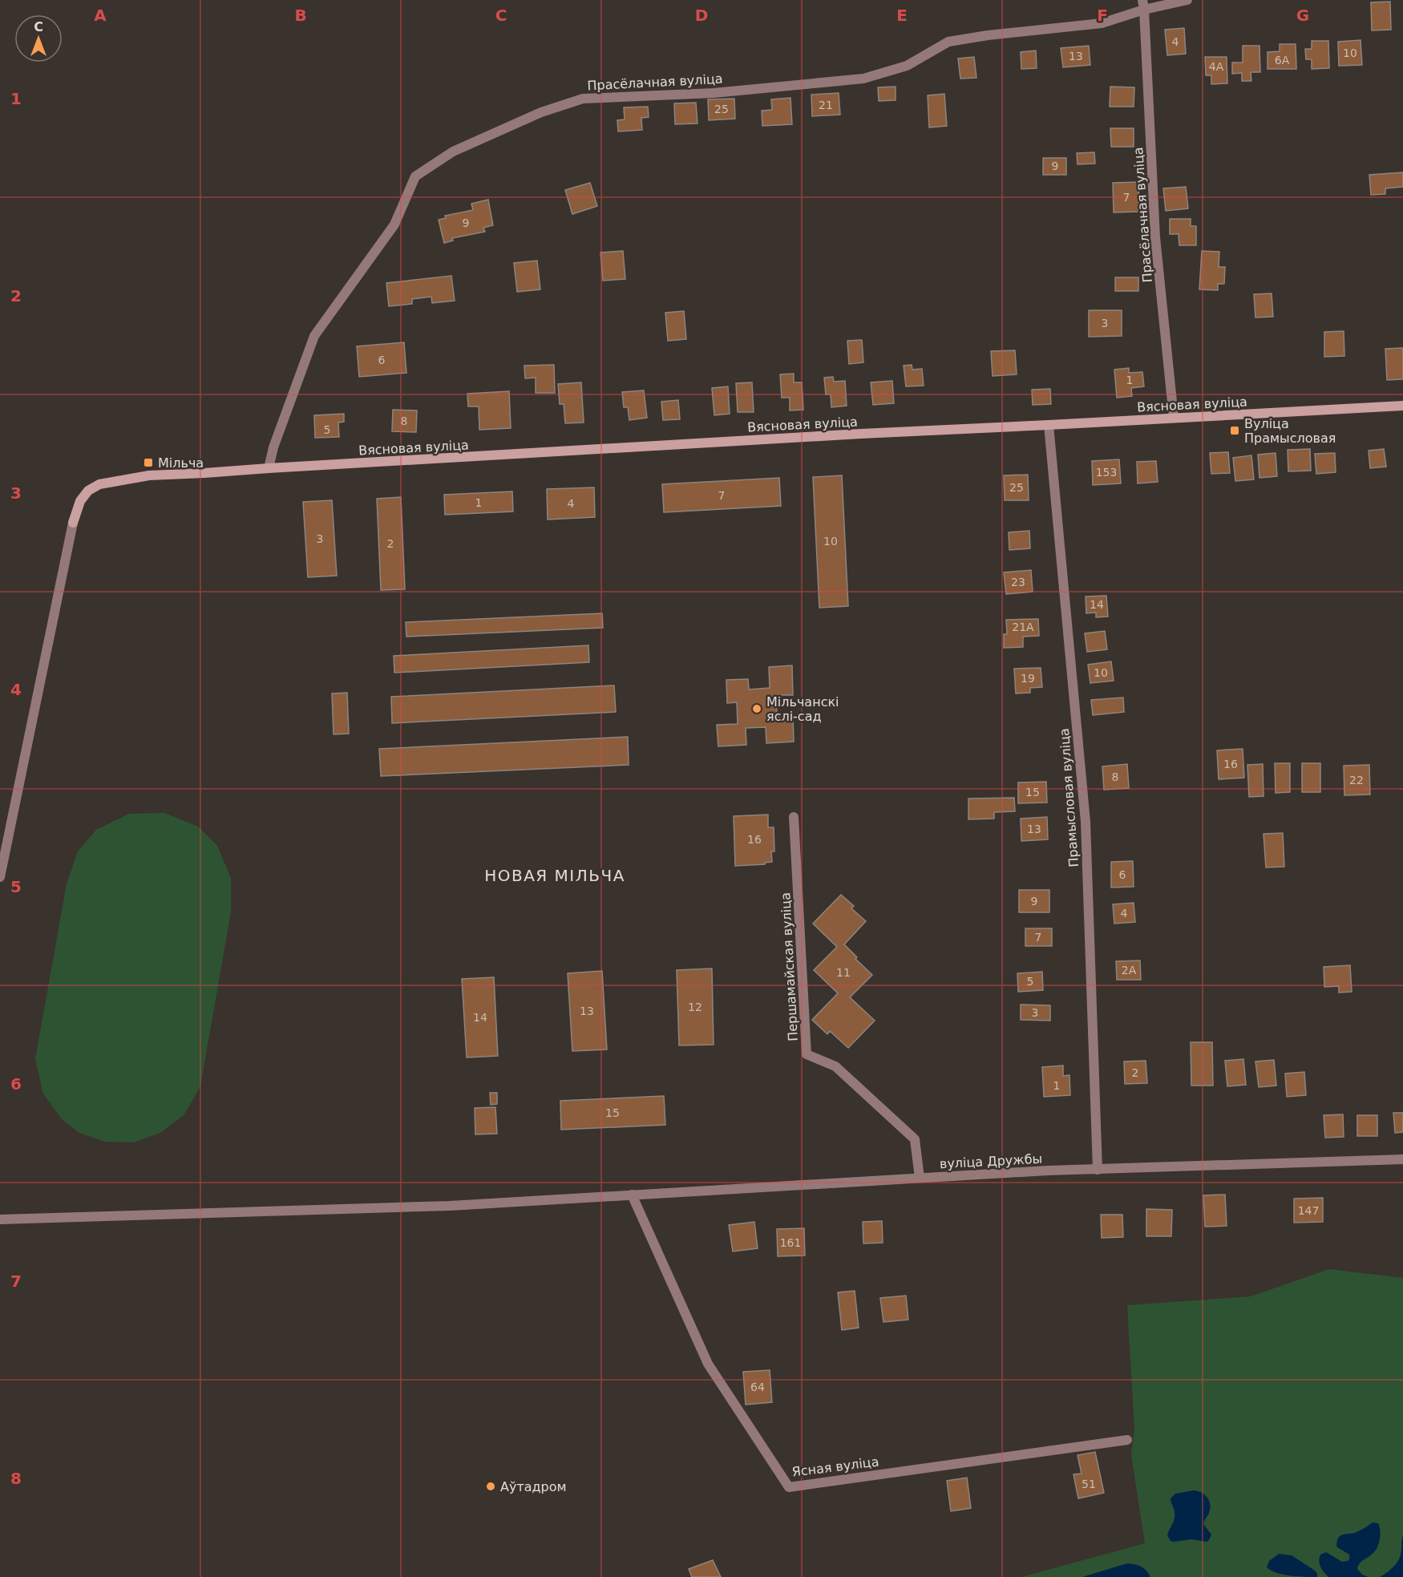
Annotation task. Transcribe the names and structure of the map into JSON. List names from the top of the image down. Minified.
{"streets":{"street":["Прасёлачная вуліца","Вясновая вуліца","Прамысловая вуліца","Першамайская вуліца","вуліца Дружбы","Ясная вуліца"]},"crossings":[["Прасёлачная вуліца","Вясновая вуліца"],["Вясновая вуліца","Прамысловая вуліца"],["Прамысловая вуліца","вуліца Дружбы"],["Першамайская вуліца","вуліца Дружбы"],["вуліца Дружбы","Ясная вуліца"]],"districts":["НОВАЯ МІЛЬЧА"],"places":{"transit":["Вуліца Прамысловая","Мільча"],"other":["Мільчанскі яслі-сад","Аўтадром"]},"house_numbers":["4","10","13","6А","4А","21","25","9","7","9","3","6","1","8","5","153","25","7","1","4","3","10","2","23","14","21А","10","19","16","8","22","15","13","16","6","9","4","7","2А","11","5","12","13","3","14","2","1","15","147","161","64","51"],"north":"top","grid":{"columns":["A","B","C","D","E","F","G"],"rows":["1","2","3","4","5","6","7","8"]}}
